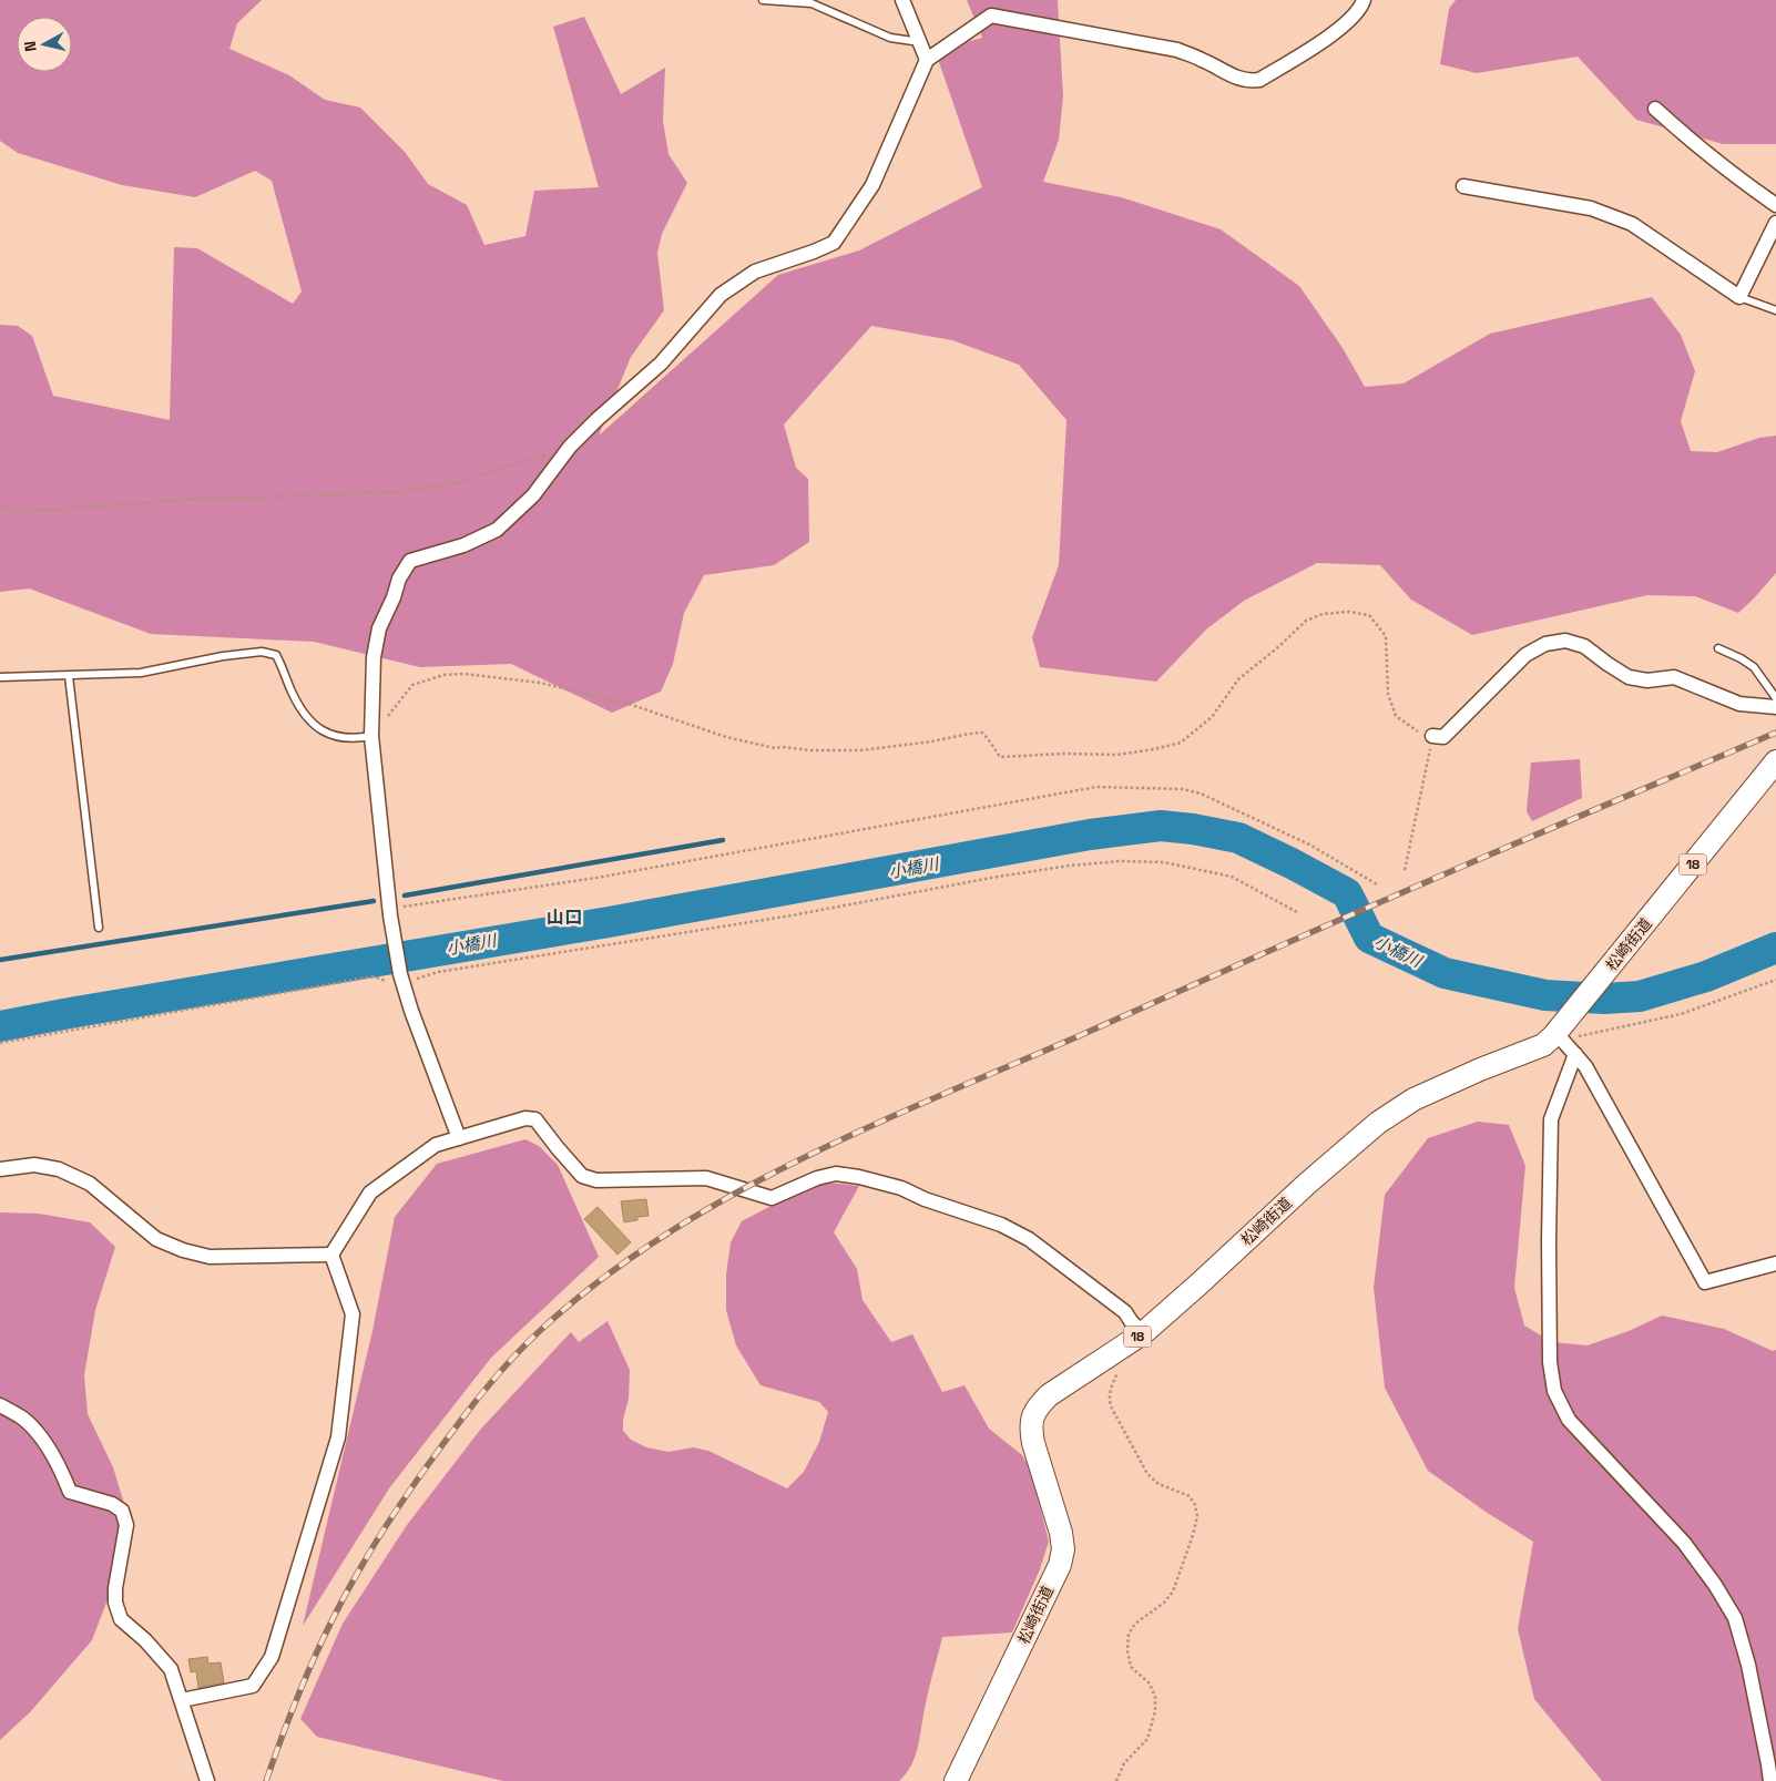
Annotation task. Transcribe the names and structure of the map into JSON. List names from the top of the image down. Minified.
{"streets":{"main road":["18","松崎街道"]},"districts":["山口"],"water":["小橋川"],"north":"left"}
